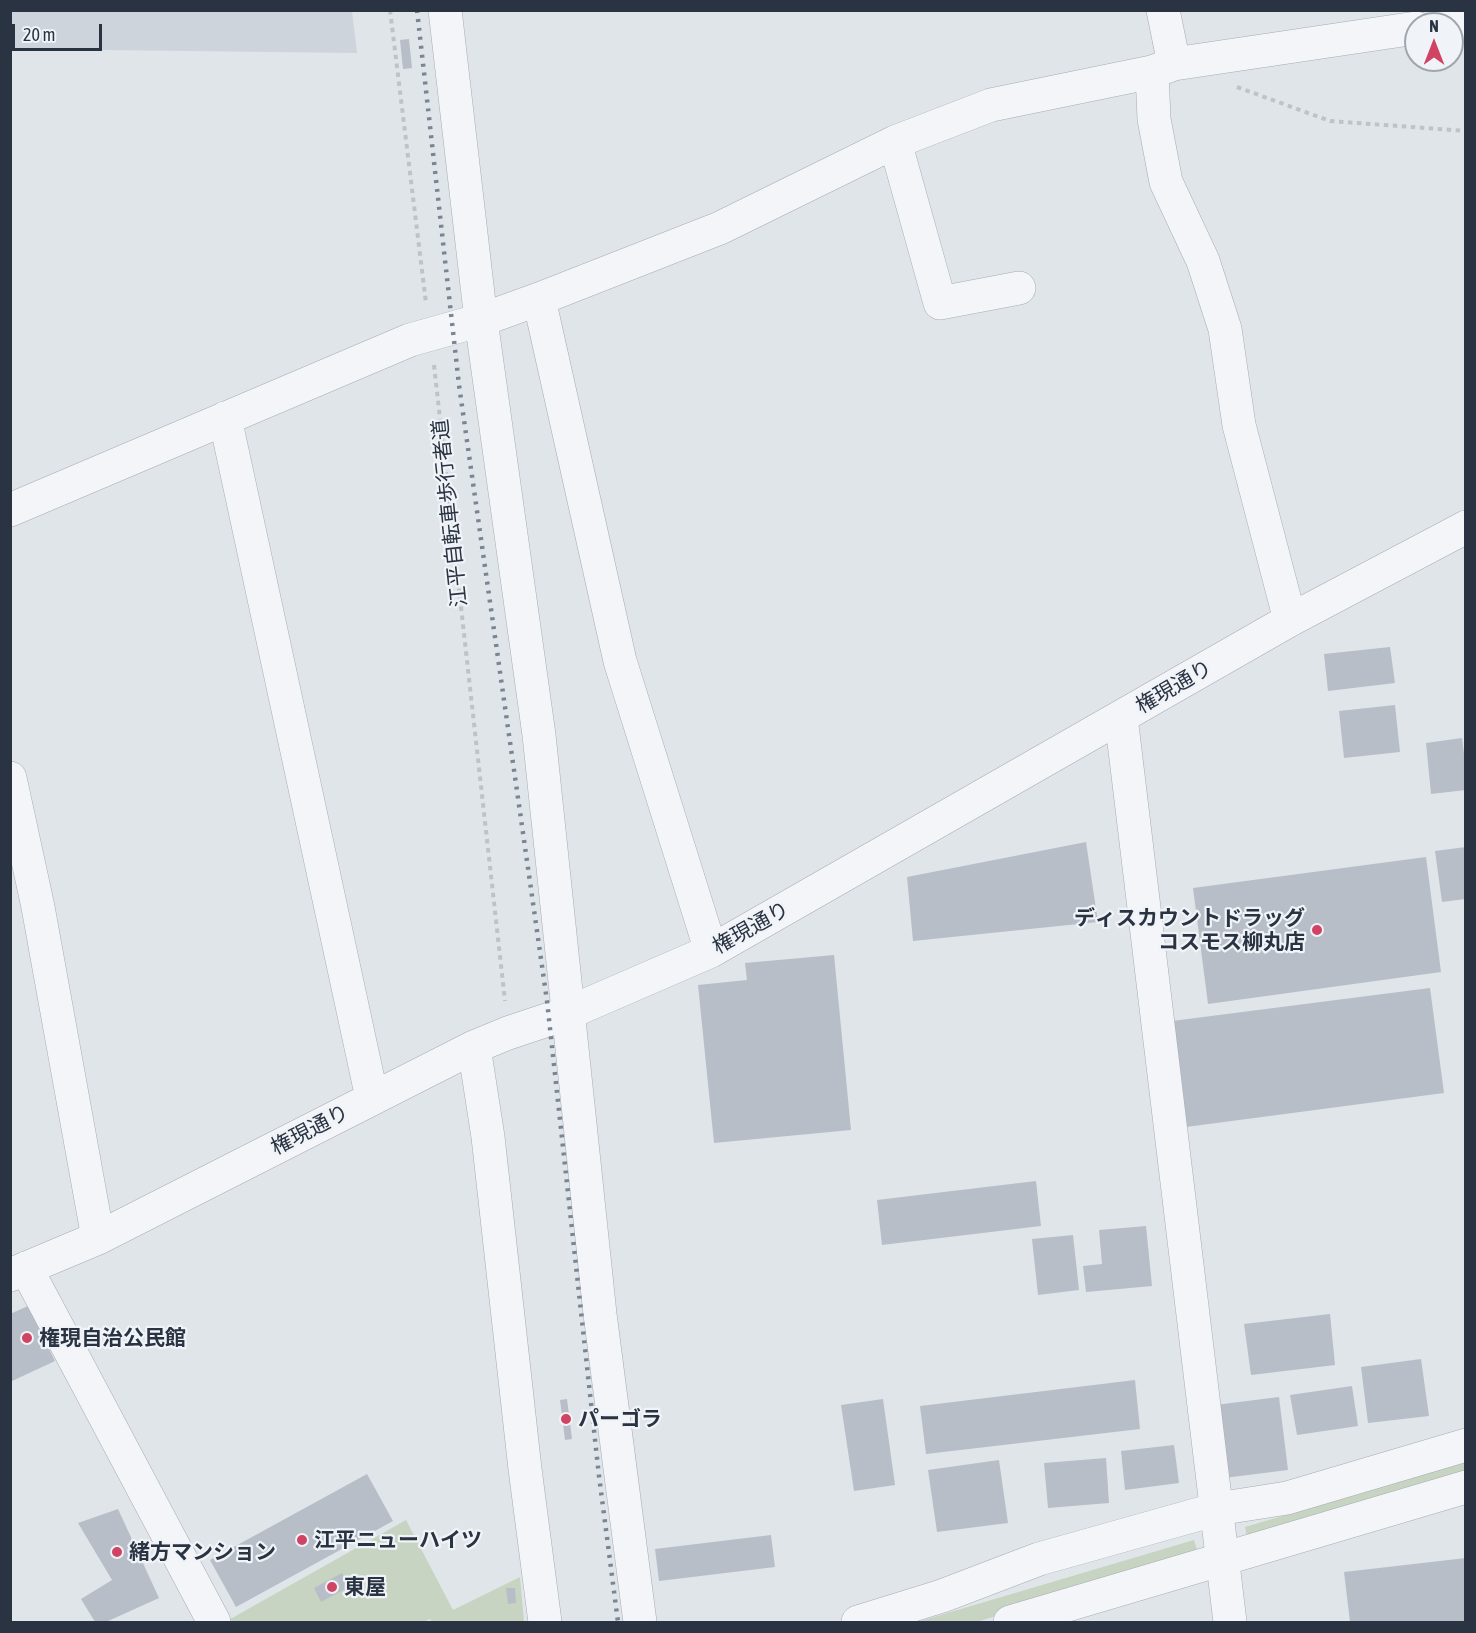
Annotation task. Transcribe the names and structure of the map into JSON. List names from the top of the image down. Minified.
{"streets":{"street":["権現通り"],"path":["江平自転車歩行者道"]},"places":["ディスカウントドラッグ コスモス柳丸店","権現自治公民館","パーゴラ","江平ニューハイツ","緒方マンション","東屋"],"scale_bar":"20 m","north":"top"}
